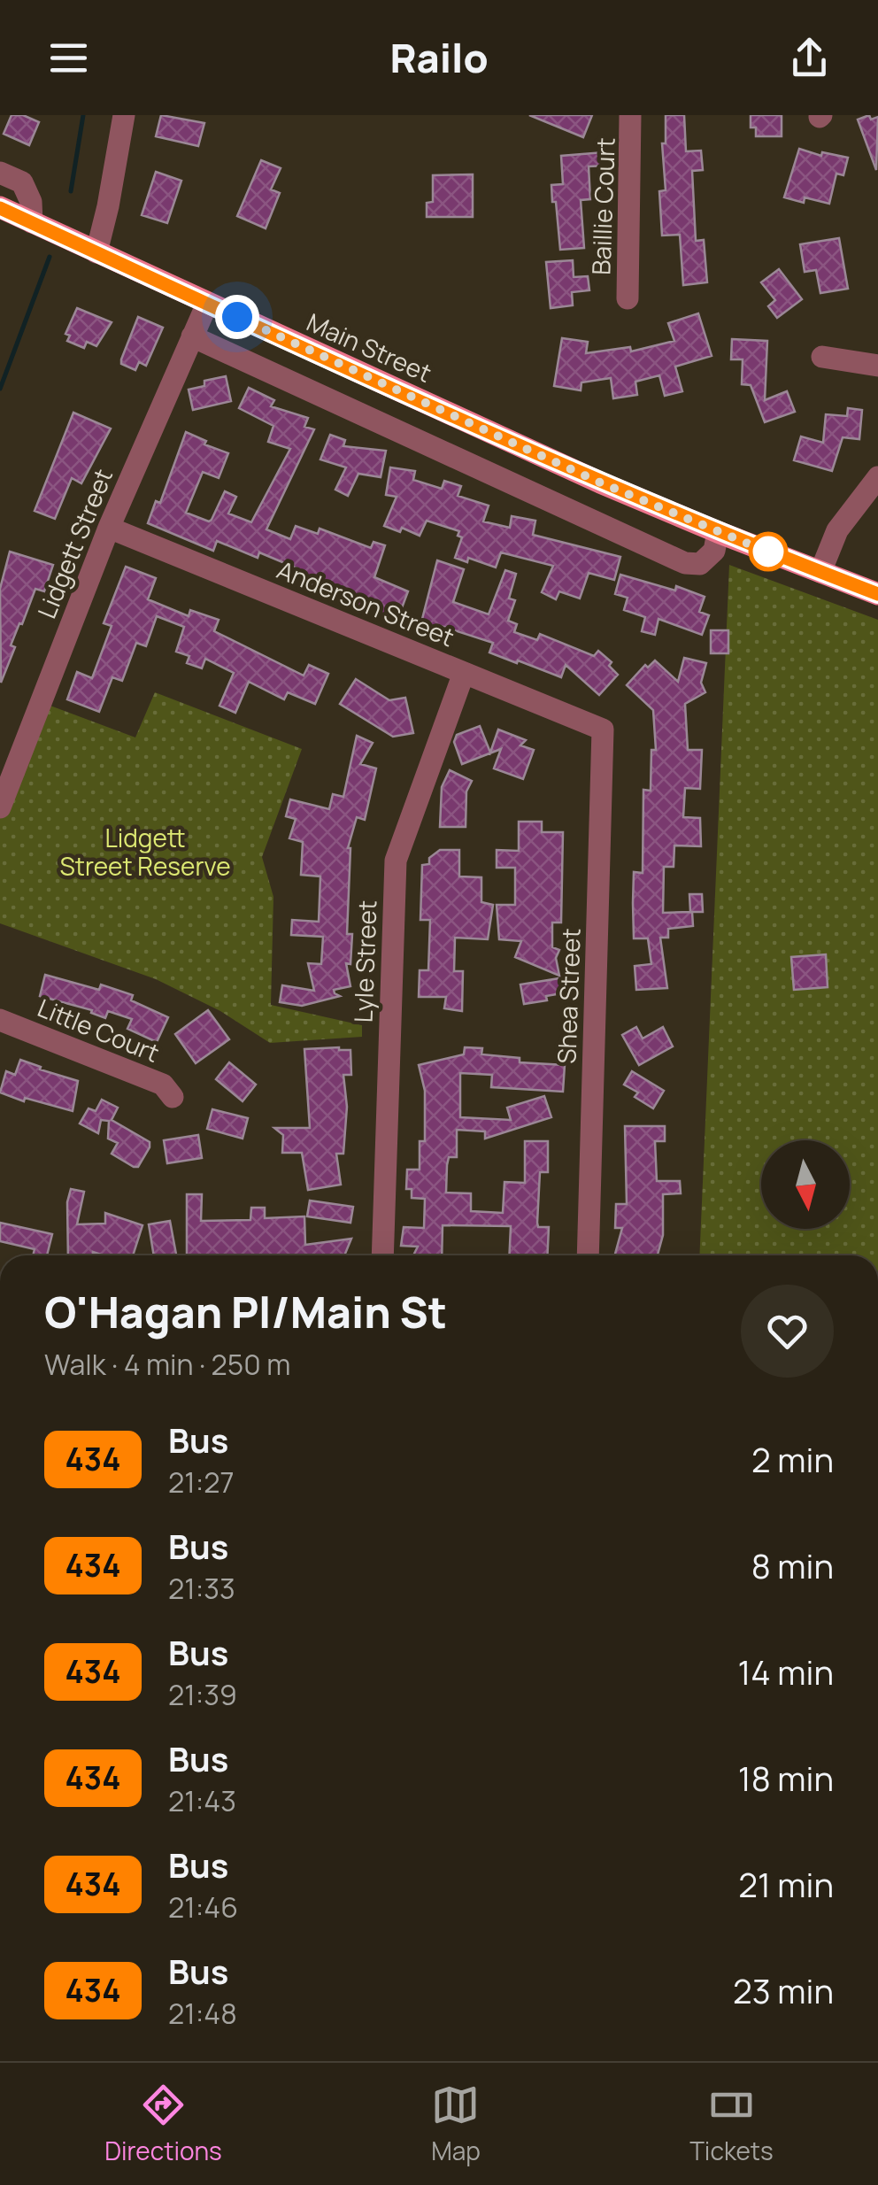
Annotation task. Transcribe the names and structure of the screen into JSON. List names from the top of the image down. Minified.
{"streets":{"main road":["Main Street"],"street":["Baillie Court","Lidgett Street","Anderson Street","Lyle Street","Shea Street","Little Court"]},"crossings":[["Main Street","Lidgett Street"],["Lidgett Street","Anderson Street"],["Anderson Street","Lyle Street"],["Anderson Street","Shea Street"]],"parks":["Lidgett Street Reserve"],"lines":["bus line 434"],"north":"bottom","page":{"header":"Railo","heading":["O'Hagan Pl/Main St","Walk · 4 min · 250 m"],"list":[{"mark":"434","name":"Bus","note":"21:27","value":"2 min"},{"mark":"434","name":"Bus","note":"21:33","value":"8 min"},{"mark":"434","name":"Bus","note":"21:39","value":"14 min"},{"mark":"434","name":"Bus","note":"21:43","value":"18 min"},{"mark":"434","name":"Bus","note":"21:46","value":"21 min"},{"mark":"434","name":"Bus","note":"21:48","value":"23 min"}],"tabs":["Directions","Map","Tickets"]}}
